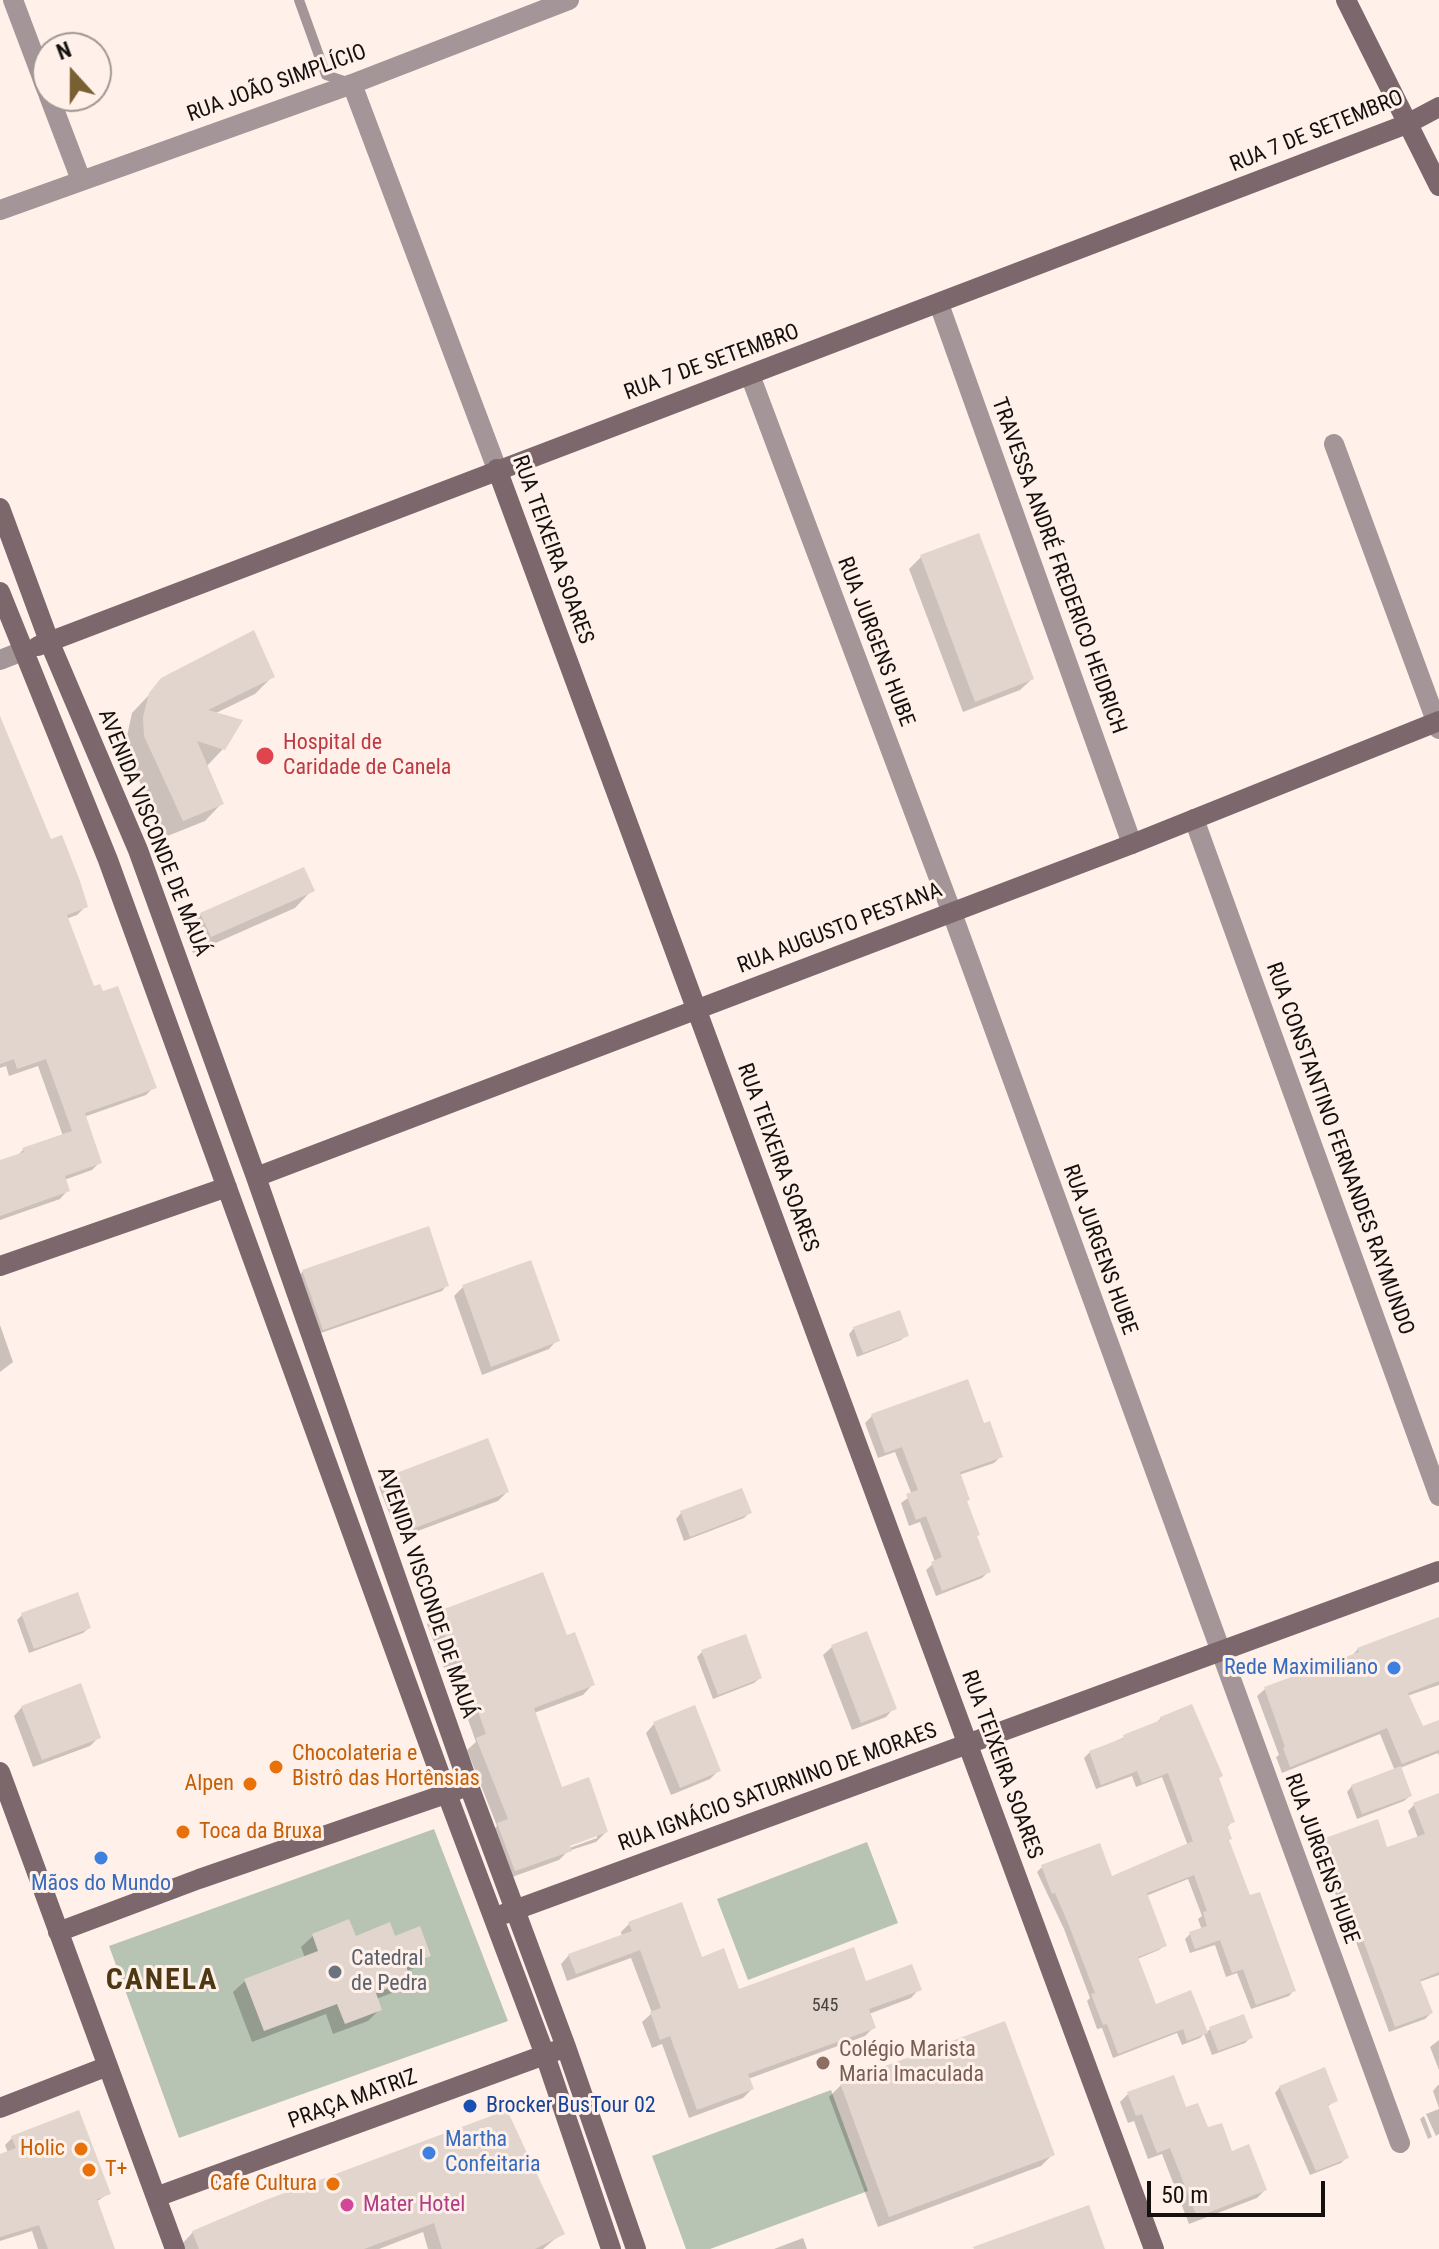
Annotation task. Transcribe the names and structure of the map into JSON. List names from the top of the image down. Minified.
{"streets":{"street":["RUA JOÃO SIMPLÍCIO","RUA 7 DE SETEMBRO","RUA TEIXEIRA SOARES","TRAVESSA ANDRÉ FREDERICO HEIDRICH","RUA JURGENS HUBE","AVENIDA VISCONDE DE MAUÁ","RUA AUGUSTO PESTANA","RUA CONSTANTINO FERNANDES RAYMUNDO","RUA IGNÁCIO SATURNINO DE MORAES","PRAÇA MATRIZ"]},"crossings":[["RUA JOÃO SIMPLÍCIO","RUA TEIXEIRA SOARES"],["RUA 7 DE SETEMBRO","RUA TEIXEIRA SOARES"],["RUA 7 DE SETEMBRO","TRAVESSA ANDRÉ FREDERICO HEIDRICH"],["RUA 7 DE SETEMBRO","RUA JURGENS HUBE"],["RUA 7 DE SETEMBRO","AVENIDA VISCONDE DE MAUÁ"],["RUA TEIXEIRA SOARES","RUA AUGUSTO PESTANA"],["RUA TEIXEIRA SOARES","RUA IGNÁCIO SATURNINO DE MORAES"],["TRAVESSA ANDRÉ FREDERICO HEIDRICH","RUA AUGUSTO PESTANA"],["RUA JURGENS HUBE","RUA AUGUSTO PESTANA"],["RUA JURGENS HUBE","RUA IGNÁCIO SATURNINO DE MORAES"],["AVENIDA VISCONDE DE MAUÁ","RUA AUGUSTO PESTANA"],["AVENIDA VISCONDE DE MAUÁ","RUA IGNÁCIO SATURNINO DE MORAES"],["AVENIDA VISCONDE DE MAUÁ","PRAÇA MATRIZ"],["RUA AUGUSTO PESTANA","RUA CONSTANTINO FERNANDES RAYMUNDO"]],"districts":["CANELA"],"places":["Hospital de Caridade de Canela","Rede Maximiliano","Chocolateria e Bistrô das Hortênsias","Alpen","Toca da Bruxa","Mãos do Mundo","Catedral de Pedra","Colégio Marista Maria Imaculada","Brocker BusTour 02","Holic","Martha Confeitaria","T+","Cafe Cultura","Mater Hotel"],"house_numbers":["545"],"scale_bar":"50 m","north":"top"}
